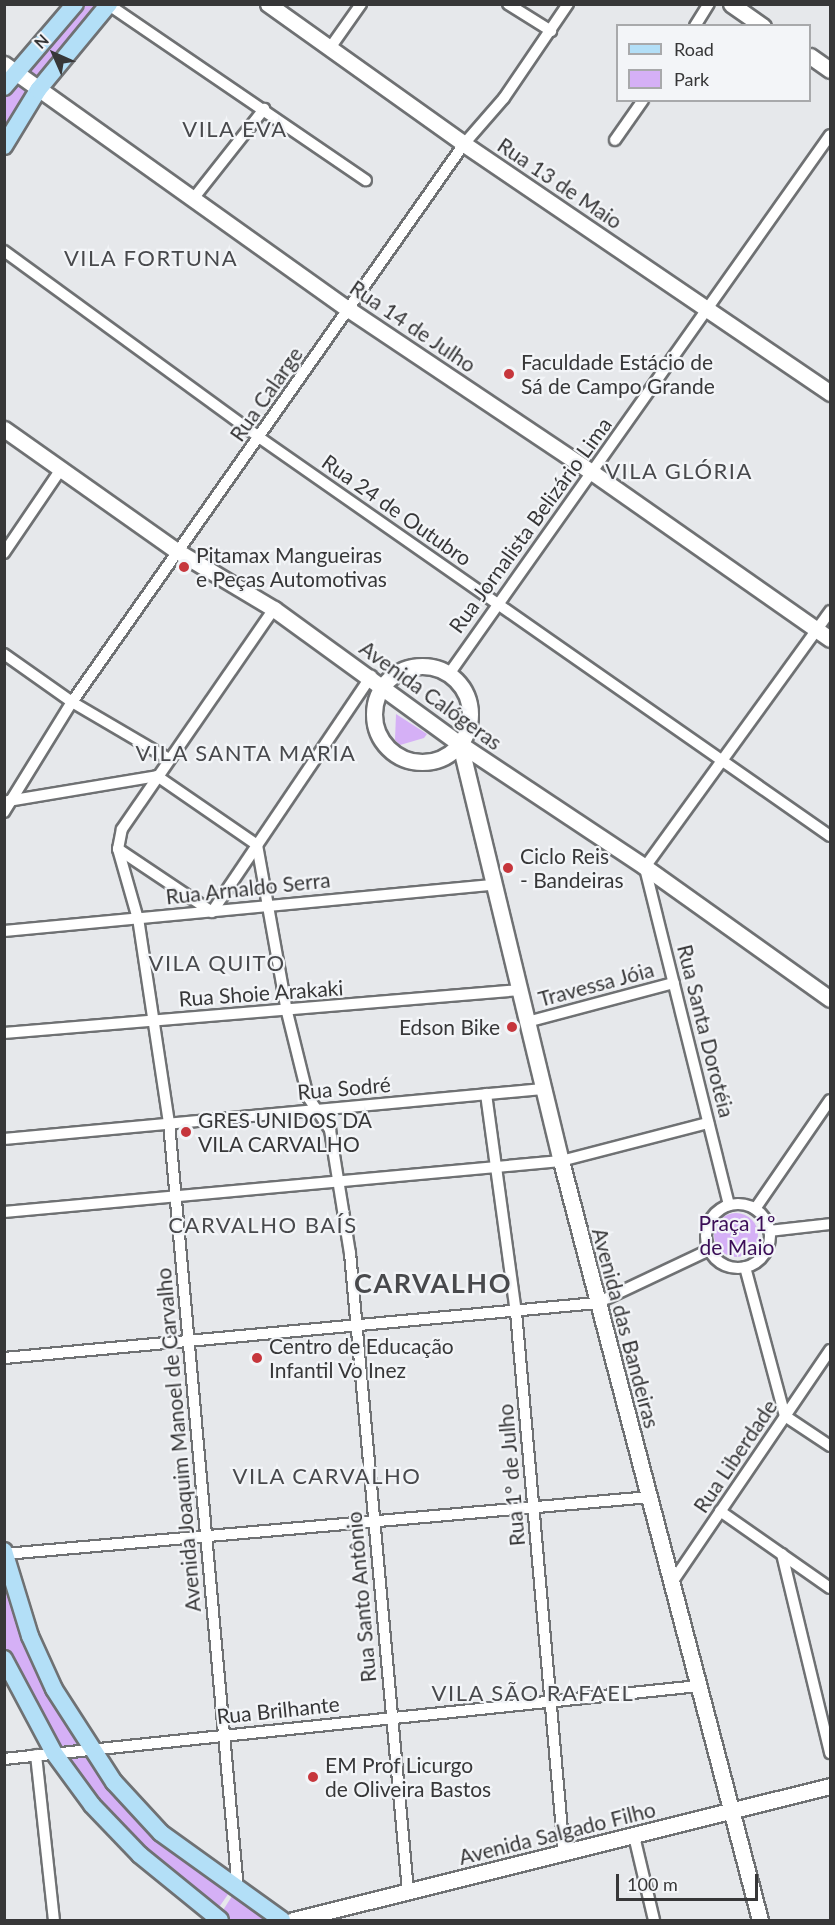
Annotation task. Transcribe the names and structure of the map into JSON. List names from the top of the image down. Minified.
{"streets":{"street":["Rua 13 de Maio","Rua 14 de Julho","Rua Calarge","Rua 24 de Outubro","Rua Jornalista Belizário Lima","Avenida Calógeras","Rua Arnaldo Serra","Travessa Jóia","Rua Shoie Arakaki","Rua Santa Dorotéia","Rua Sodré","Avenida das Bandeiras","Avenida Joaquim Manoel de Carvalho","Rua Liberdade","Rua 1º de Julho","Rua Santo Antônio","Rua Brilhante","Avenida Salgado Filho"]},"crossings":[["Rua 13 de Maio","Rua Calarge"],["Rua 13 de Maio","Rua Jornalista Belizário Lima"],["Rua 14 de Julho","Rua Calarge"],["Rua 14 de Julho","Rua Jornalista Belizário Lima"],["Rua Calarge","Rua 24 de Outubro"],["Rua Calarge","Avenida Calógeras"],["Rua 24 de Outubro","Rua Jornalista Belizário Lima"],["Avenida Calógeras","Rua Santa Dorotéia"],["Avenida Calógeras","Avenida das Bandeiras"],["Rua Arnaldo Serra","Avenida das Bandeiras"],["Rua Arnaldo Serra","Avenida Joaquim Manoel de Carvalho"],["Rua Arnaldo Serra","Rua Santo Antônio"],["Travessa Jóia","Rua Santa Dorotéia"],["Travessa Jóia","Avenida das Bandeiras"],["Rua Shoie Arakaki","Avenida das Bandeiras"],["Rua Shoie Arakaki","Avenida Joaquim Manoel de Carvalho"],["Rua Shoie Arakaki","Rua Santo Antônio"],["Rua Sodré","Avenida das Bandeiras"],["Rua Sodré","Avenida Joaquim Manoel de Carvalho"],["Rua Sodré","Rua 1º de Julho"],["Rua Sodré","Rua Santo Antônio"],["Avenida das Bandeiras","Rua Liberdade"],["Avenida das Bandeiras","Rua Brilhante"],["Avenida das Bandeiras","Avenida Salgado Filho"],["Avenida Joaquim Manoel de Carvalho","Rua Brilhante"],["Rua 1º de Julho","Rua Brilhante"],["Rua 1º de Julho","Avenida Salgado Filho"],["Rua Santo Antônio","Rua Brilhante"],["Rua Santo Antônio","Avenida Salgado Filho"]],"districts":["VILA EVA","VILA FORTUNA","VILA GLÓRIA","VILA SANTA MARIA","VILA QUITO","CARVALHO BAÍS","CARVALHO","VILA CARVALHO","VILA SÃO RAFAEL"],"parks":["Praça 1º de Maio"],"places":["Faculdade Estácio de Sá de Campo Grande","Pitamax Mangueiras e Peças Automotivas","Ciclo Reis - Bandeiras","Edson Bike","GRES UNIDOS DA VILA CARVALHO","Centro de Educação Infantil Vo Inez","EM Prof Licurgo de Oliveira Bastos"],"legend":["Road","Park"],"scale_bar":"100 m","north":"top left"}
